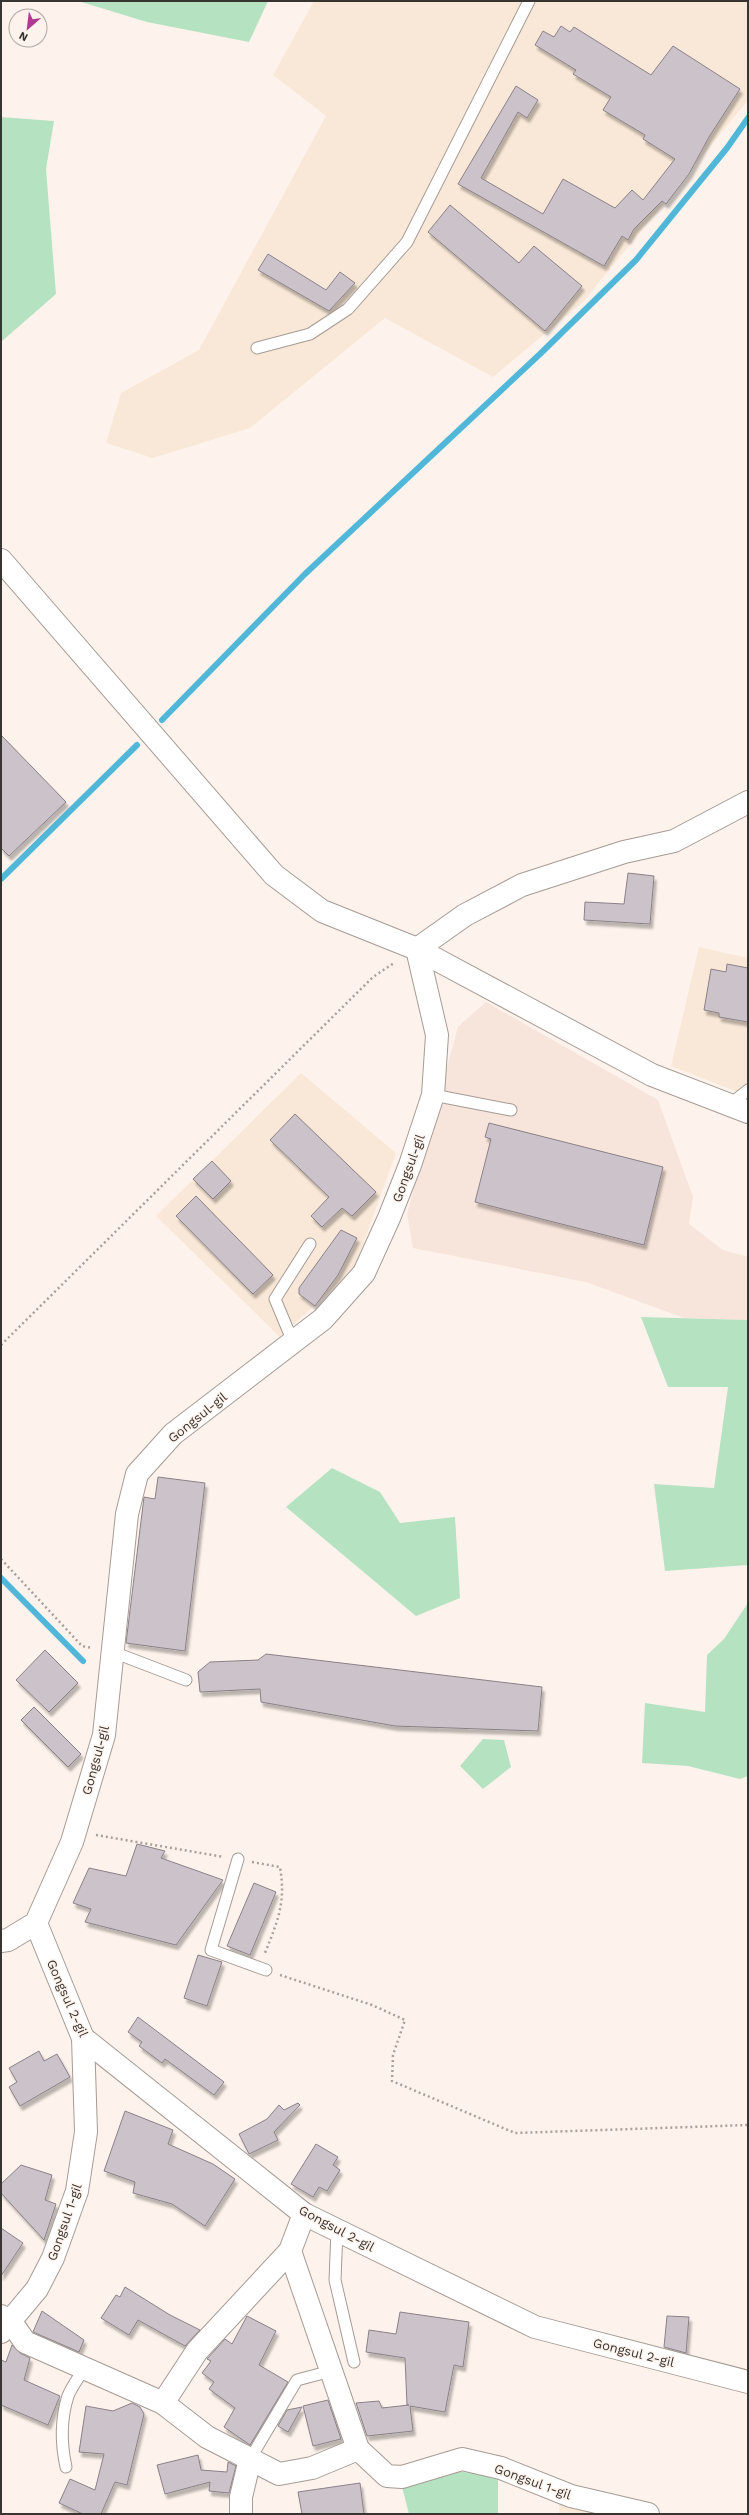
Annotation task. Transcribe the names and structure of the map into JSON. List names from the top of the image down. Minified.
{"streets":{"street":["Gongsul-gil","Gongsul 2-gil","Gongsul 1-gil"]},"crossings":[["Gongsul-gil","Gongsul 2-gil"],["Gongsul 2-gil","Gongsul 1-gil"]],"north":"bottom left"}
